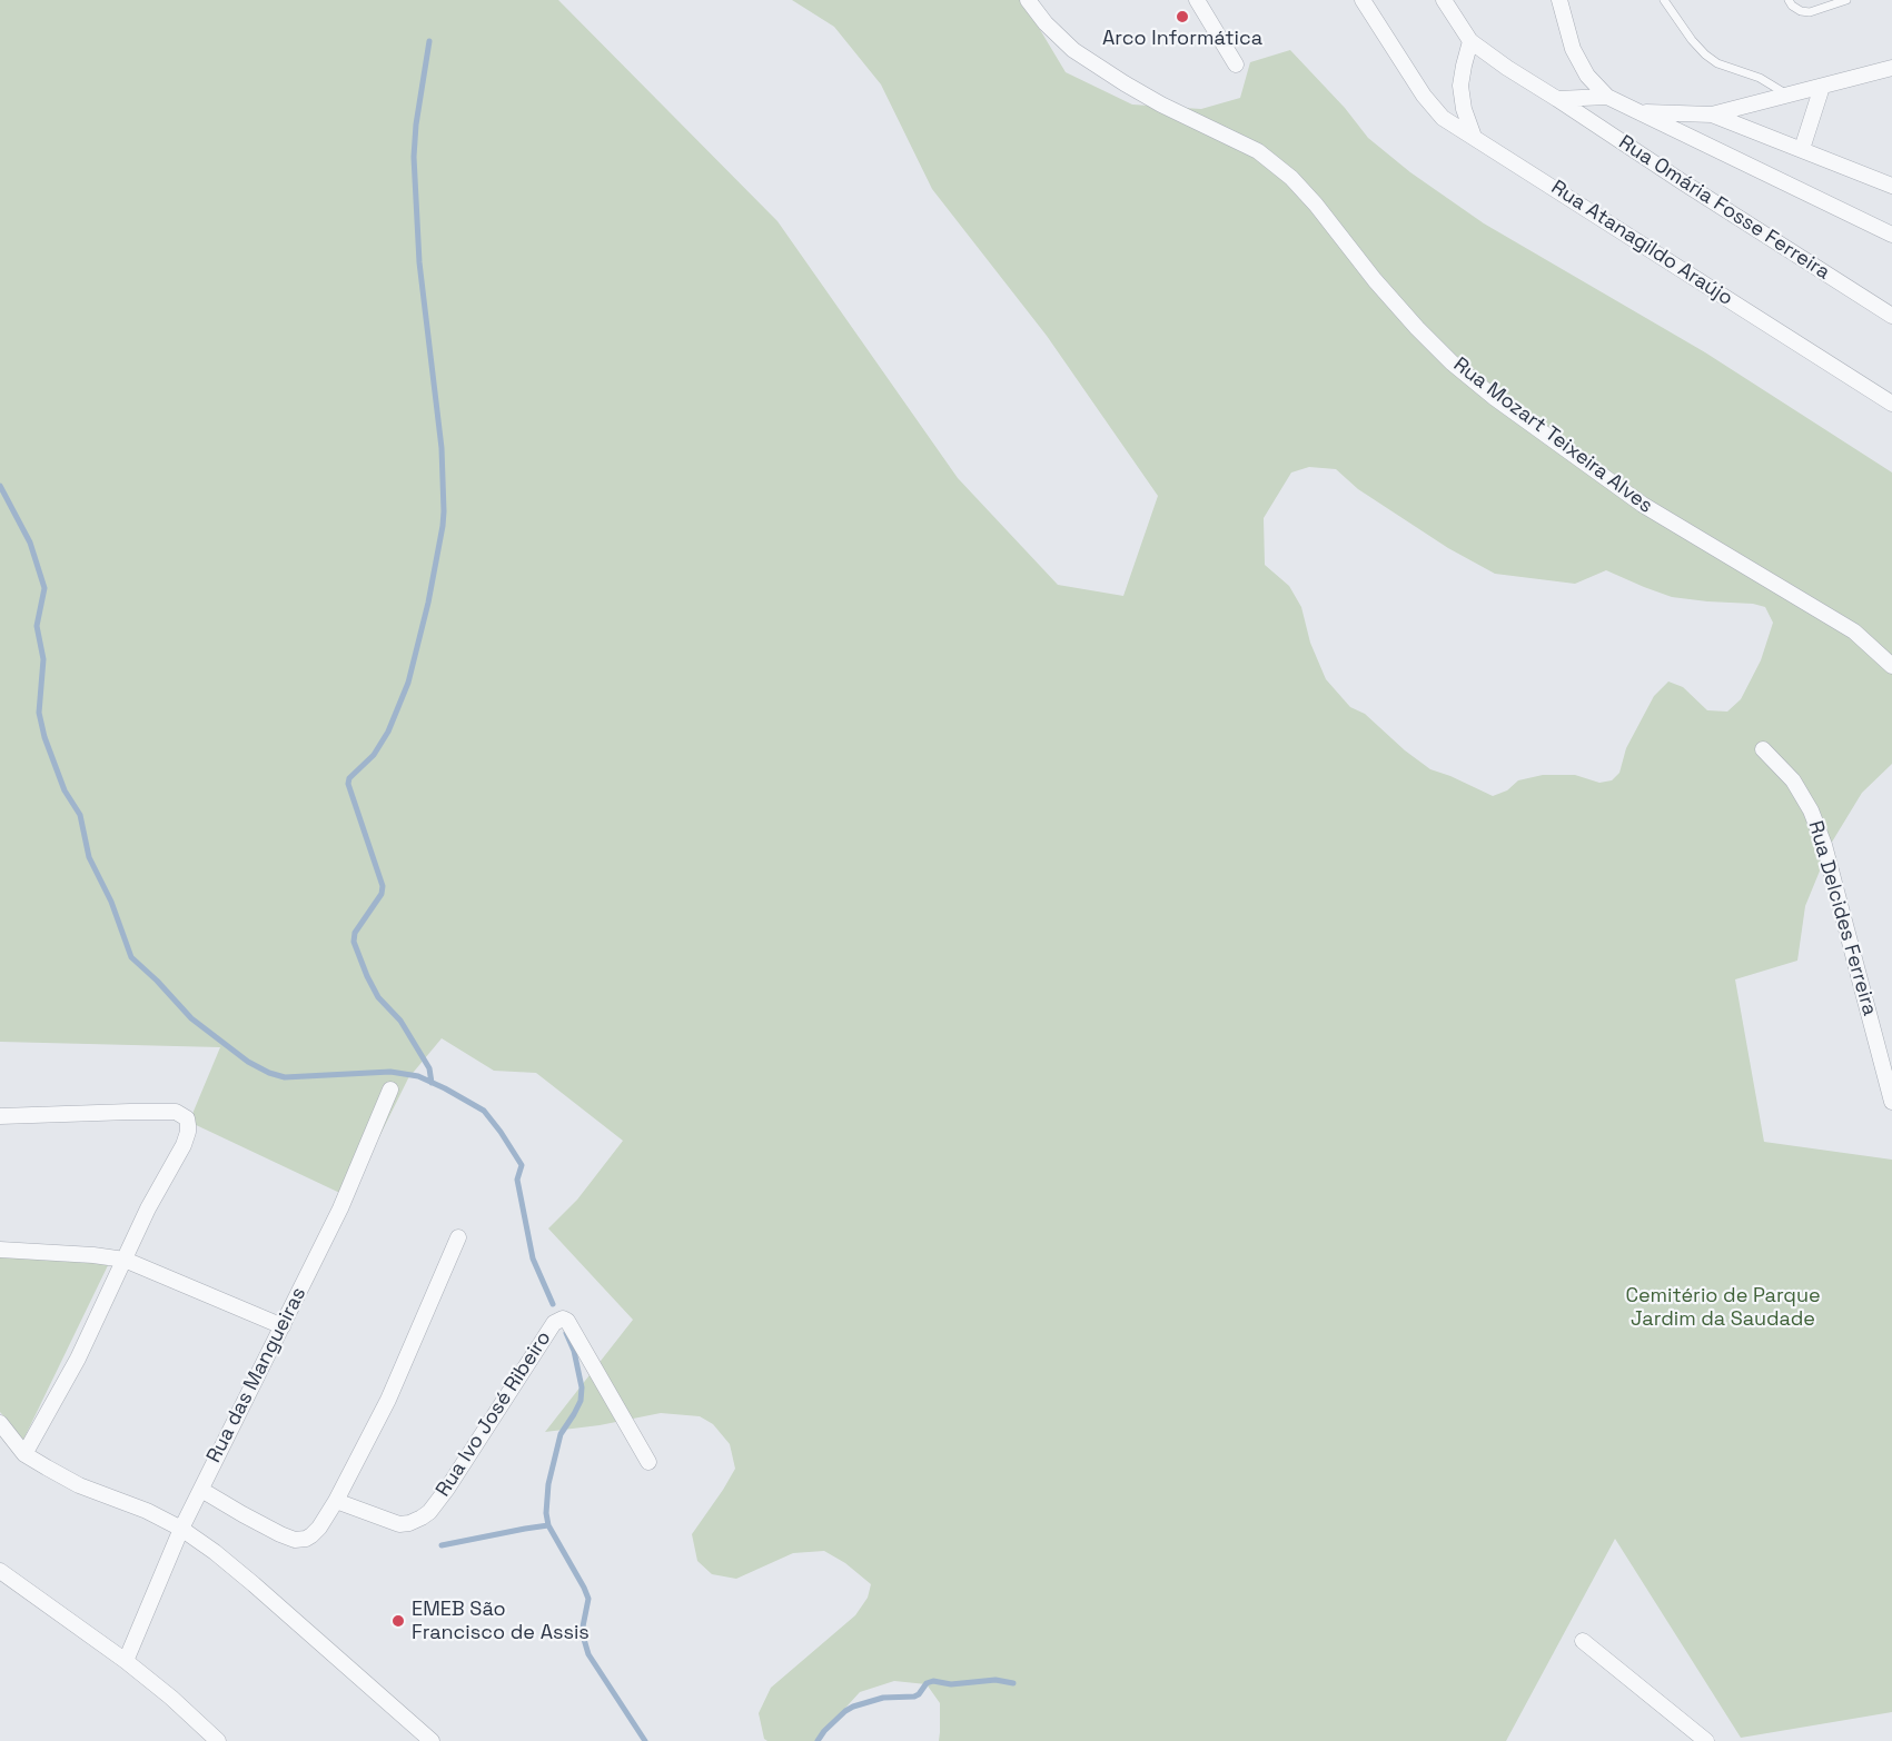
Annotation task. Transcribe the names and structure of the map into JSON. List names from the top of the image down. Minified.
{"streets":{"street":["Rua Omária Fosse Ferreira","Rua Atanagildo Araújo","Rua Mozart Teixeira Alves","Rua Delcides Ferreira","Rua das Mangueiras","Rua Ivo José Ribeiro"]},"parks":["Cemitério de Parque Jardim da Saudade"],"places":["Arco Informática","EMEB São Francisco de Assis"]}
